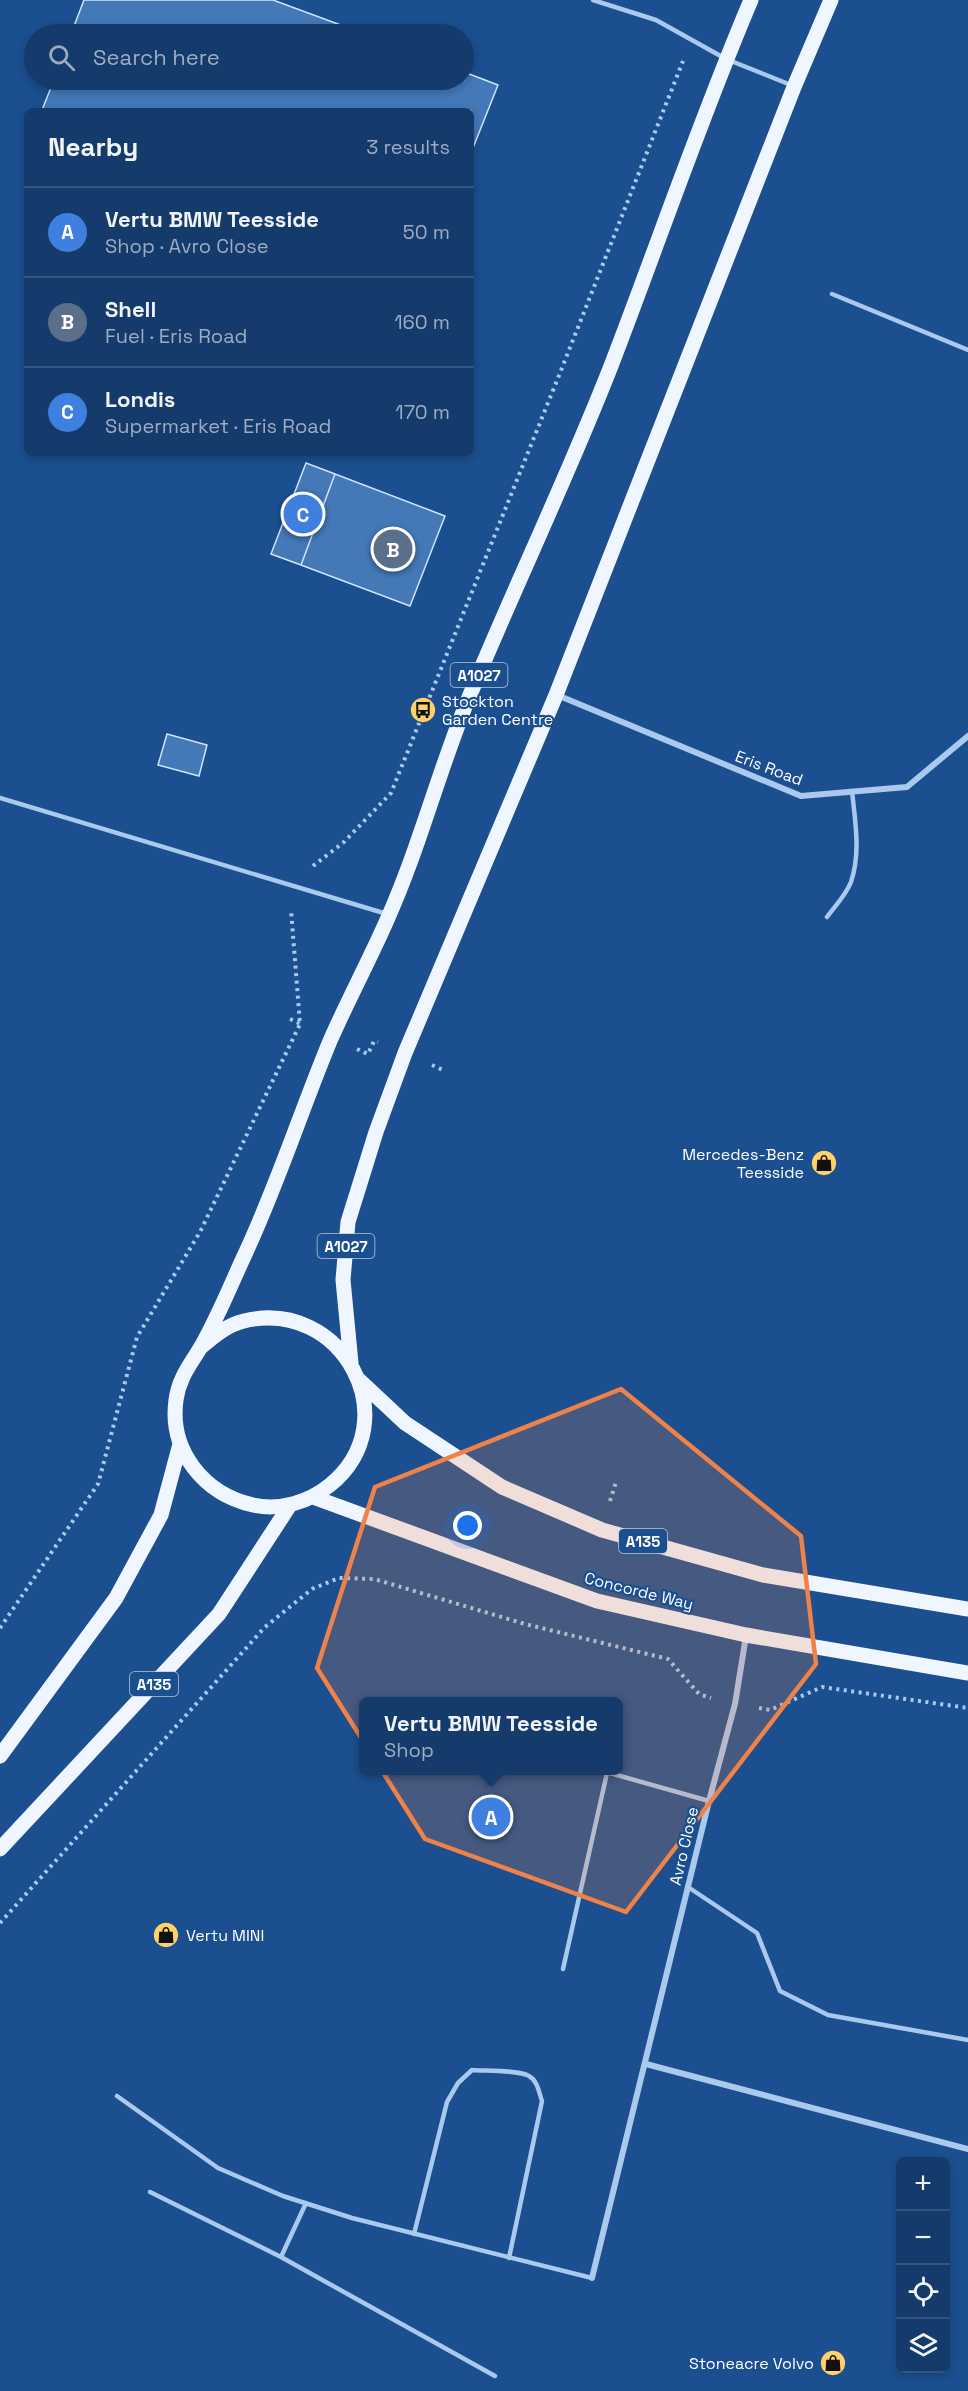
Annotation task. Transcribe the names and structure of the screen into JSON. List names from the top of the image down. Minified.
{"streets":{"main road":["A1027","A135","Concorde Way"],"street":["Eris Road","Avro Close"]},"crossings":[["A1027","Eris Road"],["A1027","A135"],["A1027","Concorde Way"],["A135","Concorde Way"],["Concorde Way","Avro Close"]],"places":{"bus stop":["Stockton Garden Centre"],"shop":["Mercedes-Benz Teesside","Vertu MINI","Stoneacre Volvo"]},"page":{"search":"Search here","heading":["Nearby","3 results"],"list":[{"mark":"A","name":"Vertu BMW Teesside","note":"Shop · Avro Close","value":"50 m"},{"mark":"B","name":"Shell","note":"Fuel · Eris Road","value":"160 m"},{"mark":"C","name":"Londis","note":"Supermarket · Eris Road","value":"170 m"}],"pins":["C","B","A"],"popup":["Vertu BMW Teesside","Shop"],"map_buttons":["+","−"]}}
